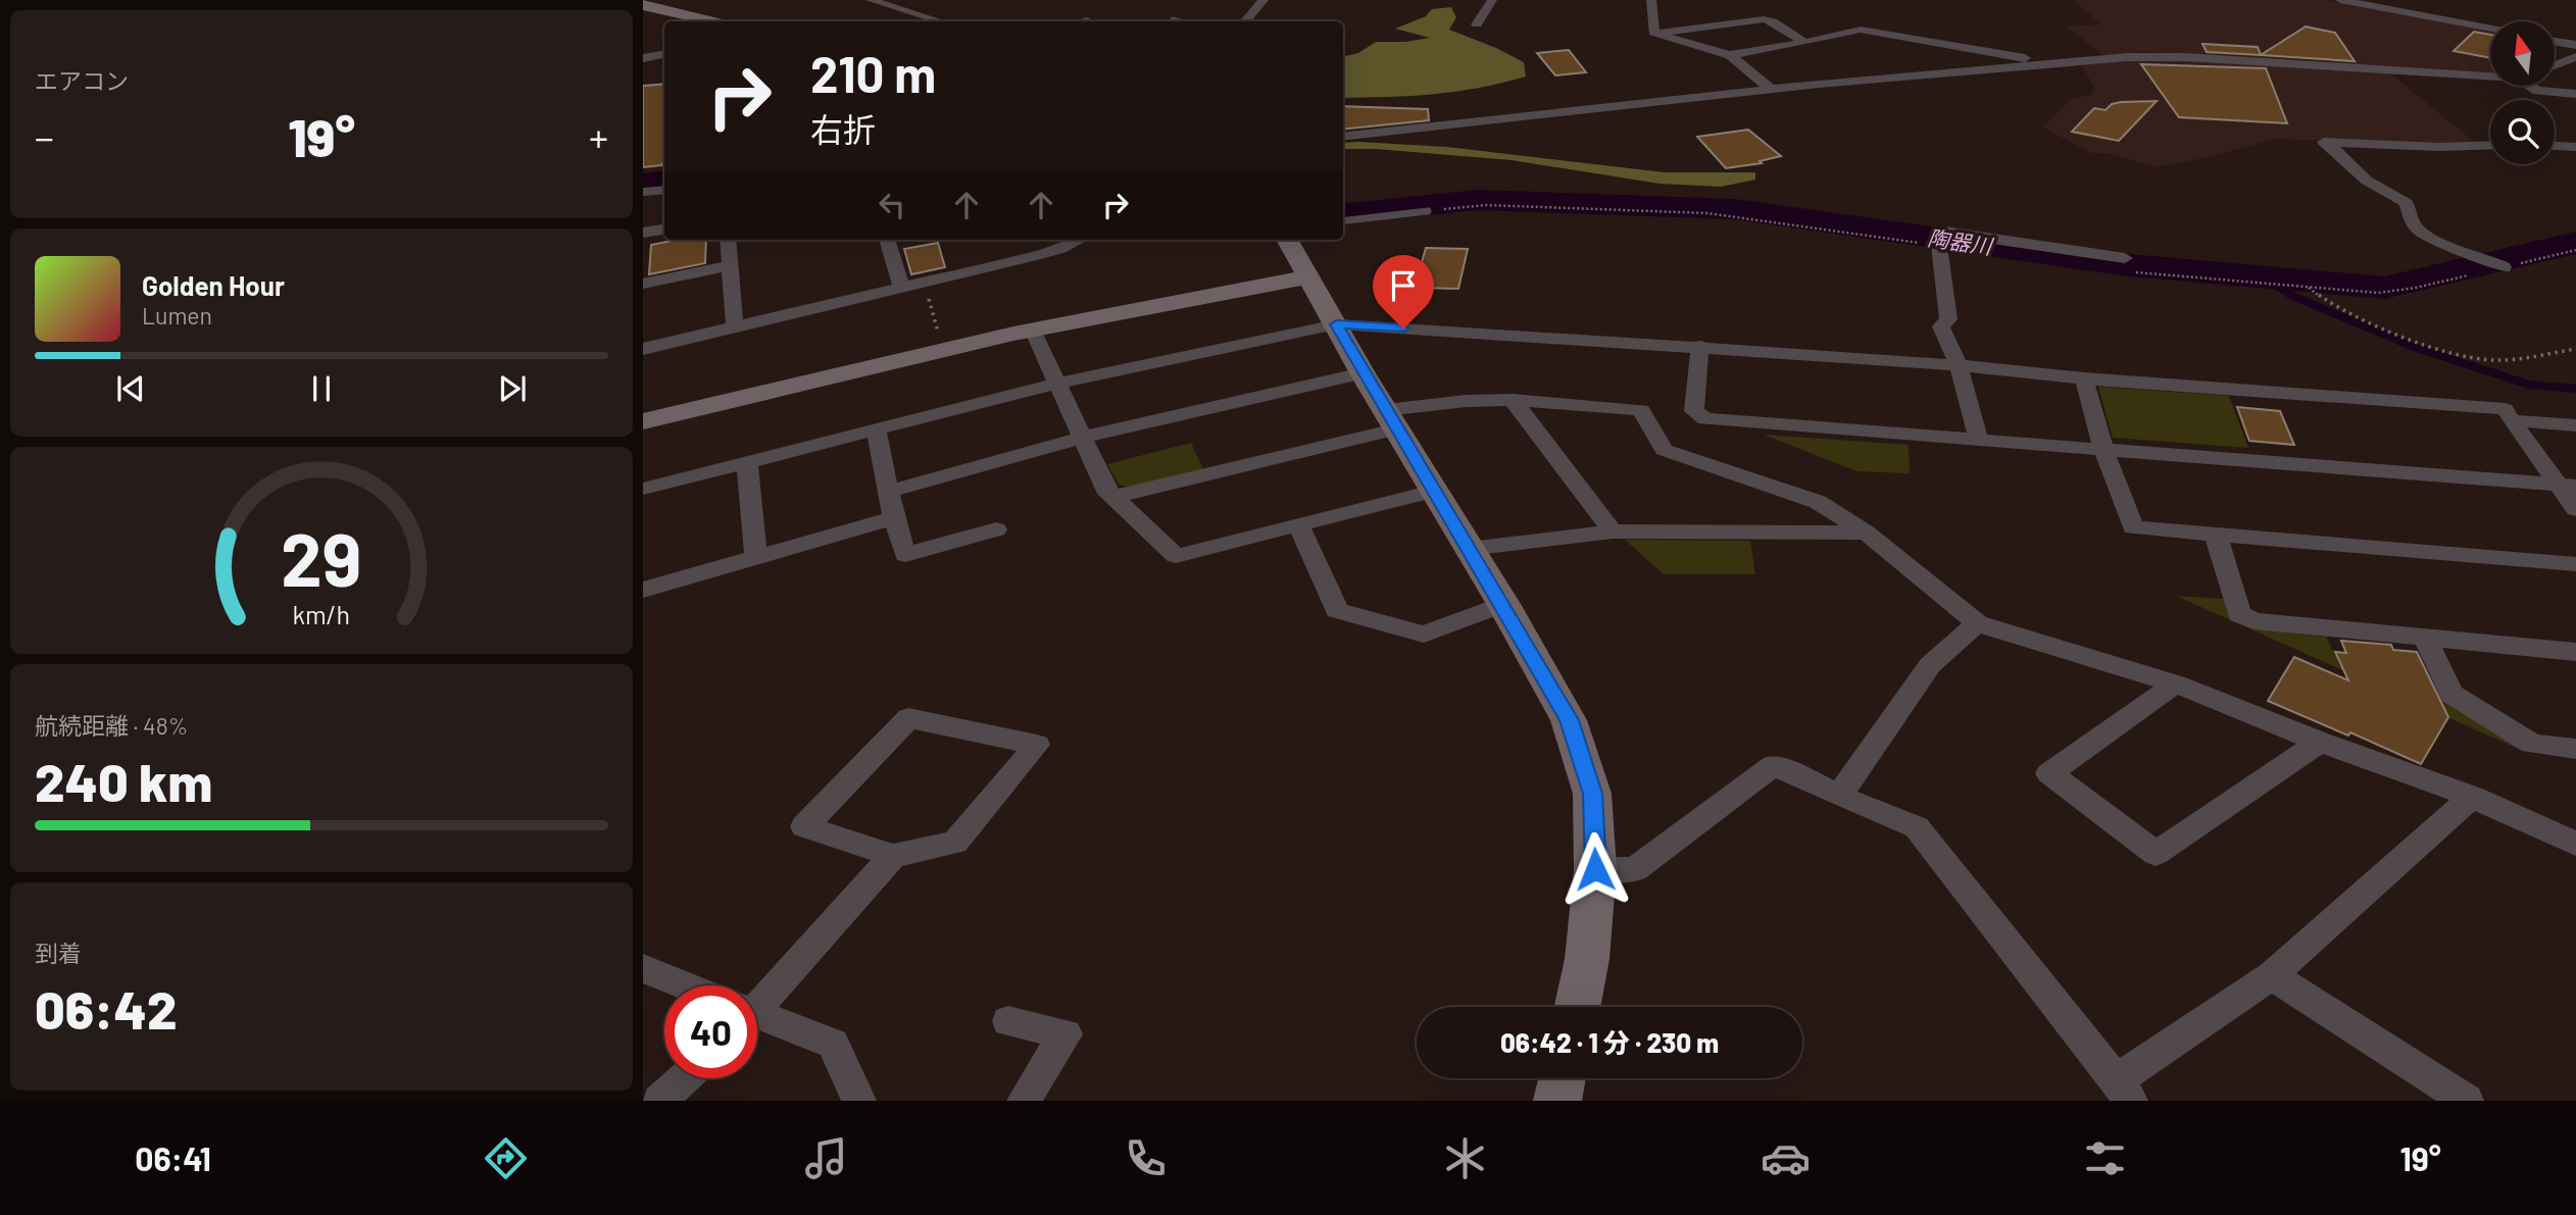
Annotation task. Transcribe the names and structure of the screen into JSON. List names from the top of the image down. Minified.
{"water":["陶器川"],"north":"top","page":{"tile":["エアコン",["航続距離 · 48%","240 km"],["到着","06:42"]],"turn":["210 m","右折"],"heat":["−","19°","+"],"song":["Golden Hour","Lumen"],"limit":"40","trip":"06:42 · 1 分 · 230 m","tabs":["06:41","19°"],"gauge":["29","km/h"]}}
